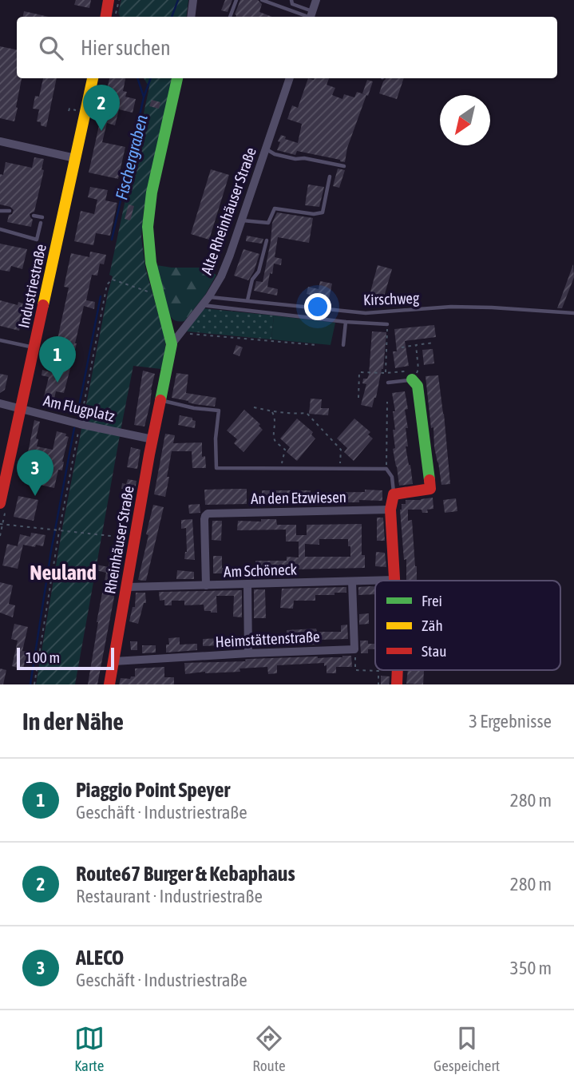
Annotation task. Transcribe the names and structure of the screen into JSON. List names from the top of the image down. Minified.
{"streets":{"street":["Alte Rheinhäuser Straße","Industriestraße","Am Flugplatz","An den Etzwiesen","Rheinhäuser Straße","Am Schöneck","Heimstättenstraße"],"lane":["Kirschweg"]},"crossings":[["Alte Rheinhäuser Straße","Kirschweg"],["Alte Rheinhäuser Straße","Rheinhäuser Straße"],["Industriestraße","Am Flugplatz"],["Am Flugplatz","Rheinhäuser Straße"],["An den Etzwiesen","Am Schöneck"],["Rheinhäuser Straße","Am Schöneck"],["Rheinhäuser Straße","Heimstättenstraße"]],"districts":["Neuland"],"water":["Fischergraben"],"legend":["Frei","Zäh","Stau"],"scale_bar":"100 m","north":"bottom left","page":{"search":"Hier suchen","pins":["2","1","3"],"scale":"100 m","heading":["In der Nähe","3 Ergebnisse"],"list":[{"mark":"1","name":"Piaggio Point Speyer","note":"Geschäft · Industriestraße","value":"280 m"},{"mark":"2","name":"Route67 Burger & Kebaphaus","note":"Restaurant · Industriestraße","value":"280 m"},{"mark":"3","name":"ALECO","note":"Geschäft · Industriestraße","value":"350 m"}],"nav":["Karte","Route","Gespeichert"]}}
